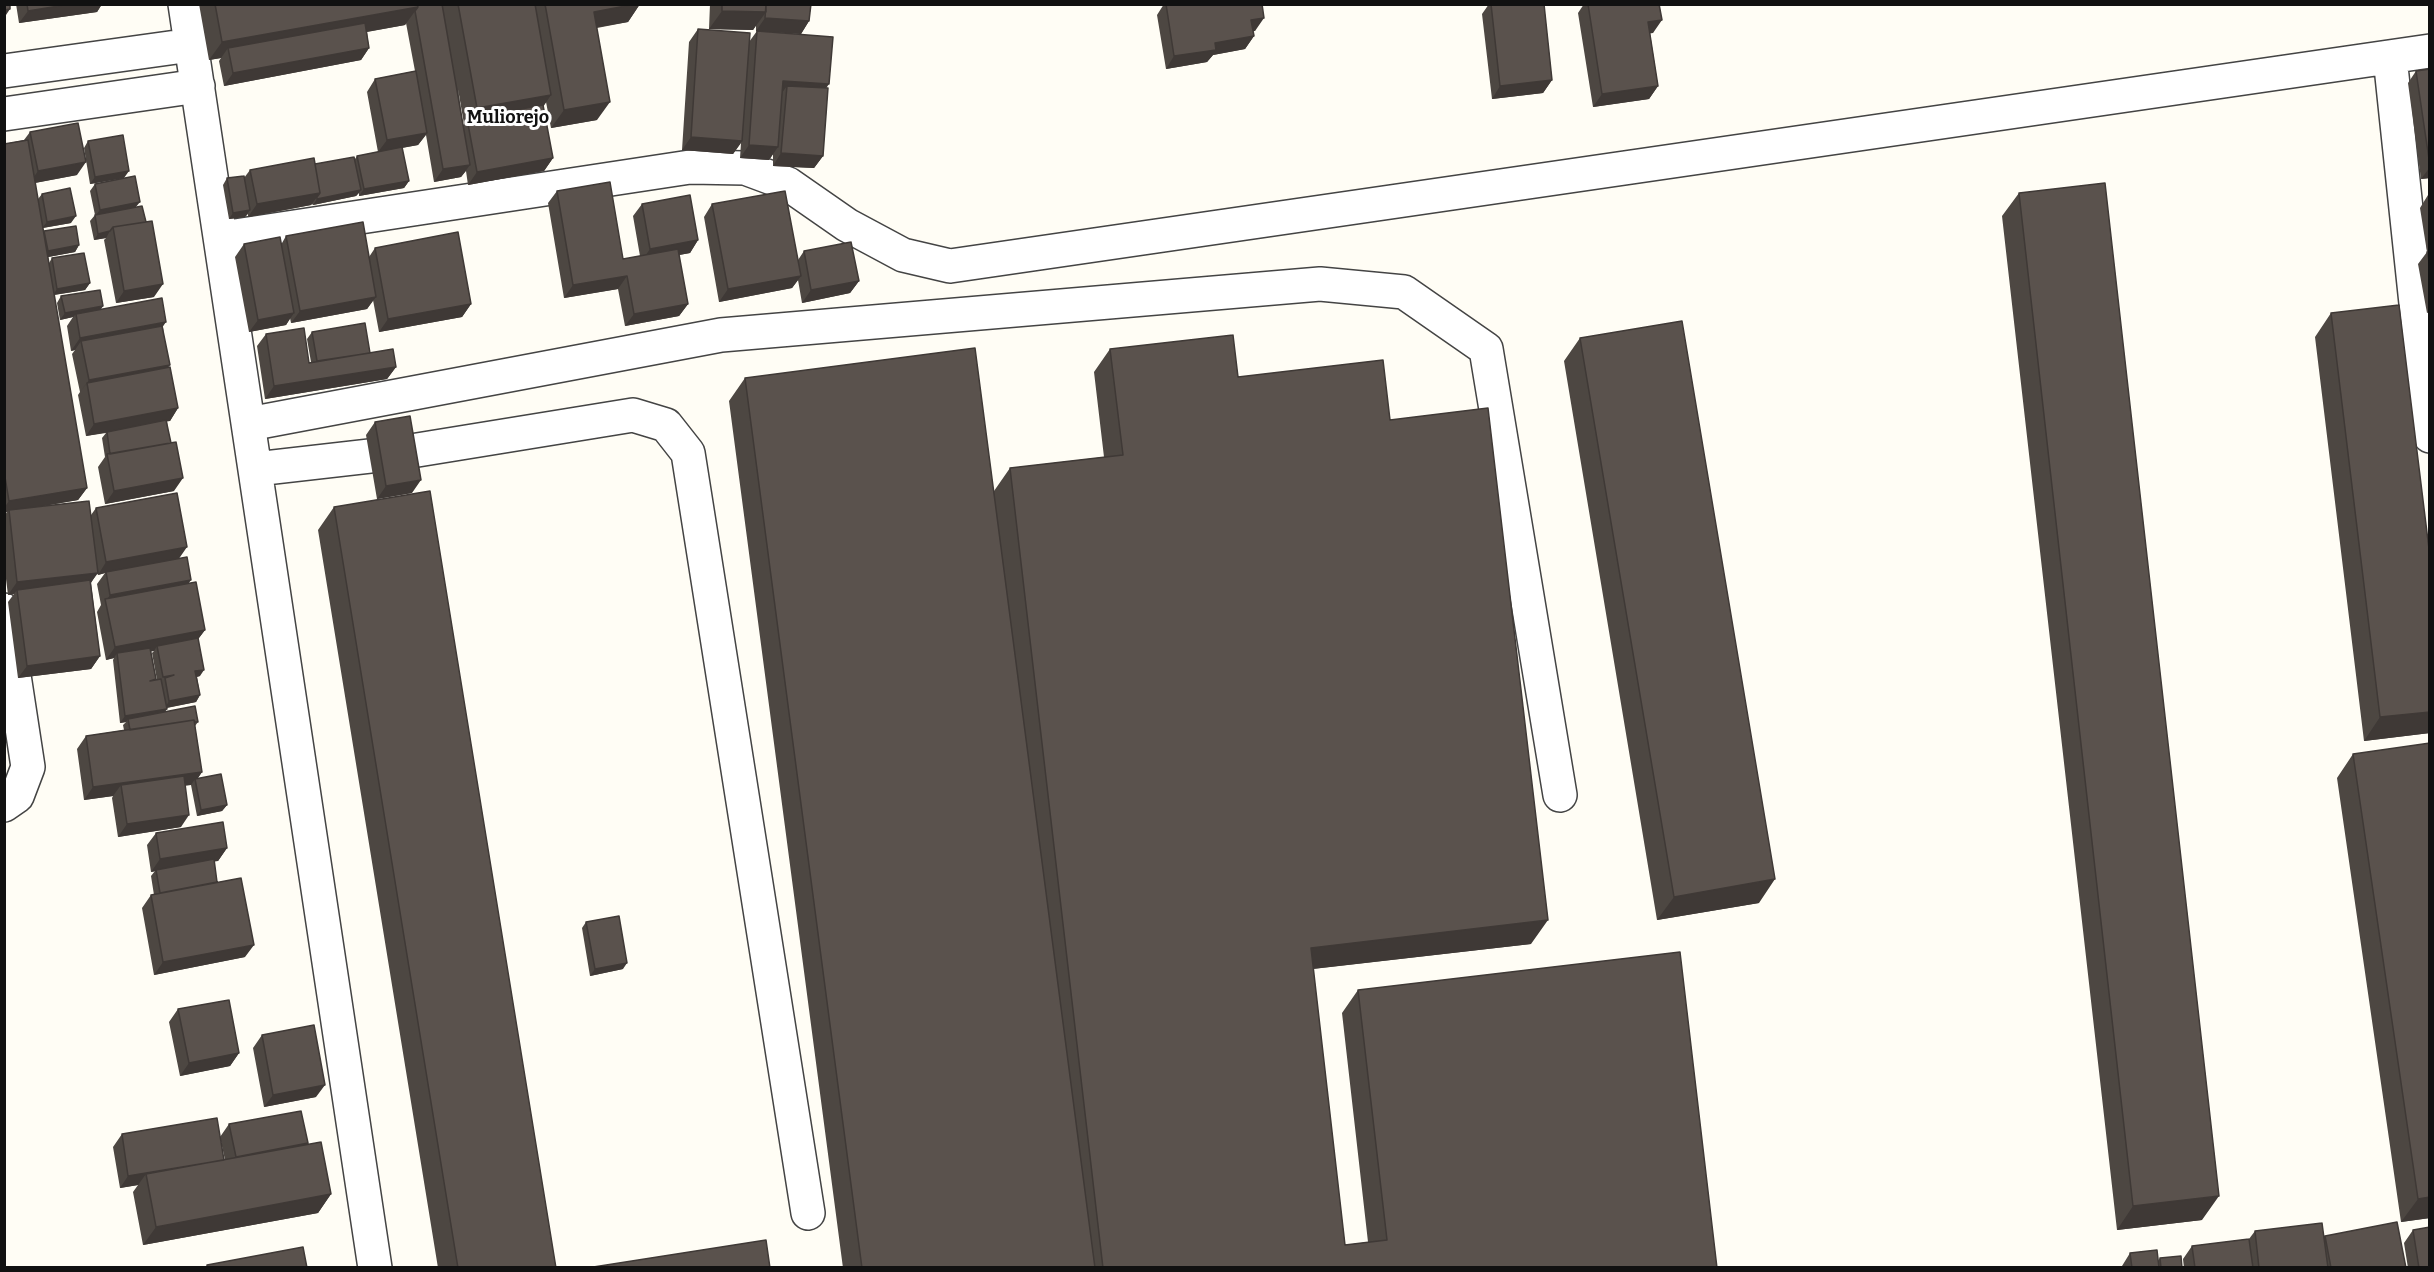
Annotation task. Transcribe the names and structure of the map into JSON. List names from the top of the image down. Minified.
{"districts":["Muliorejo"]}
